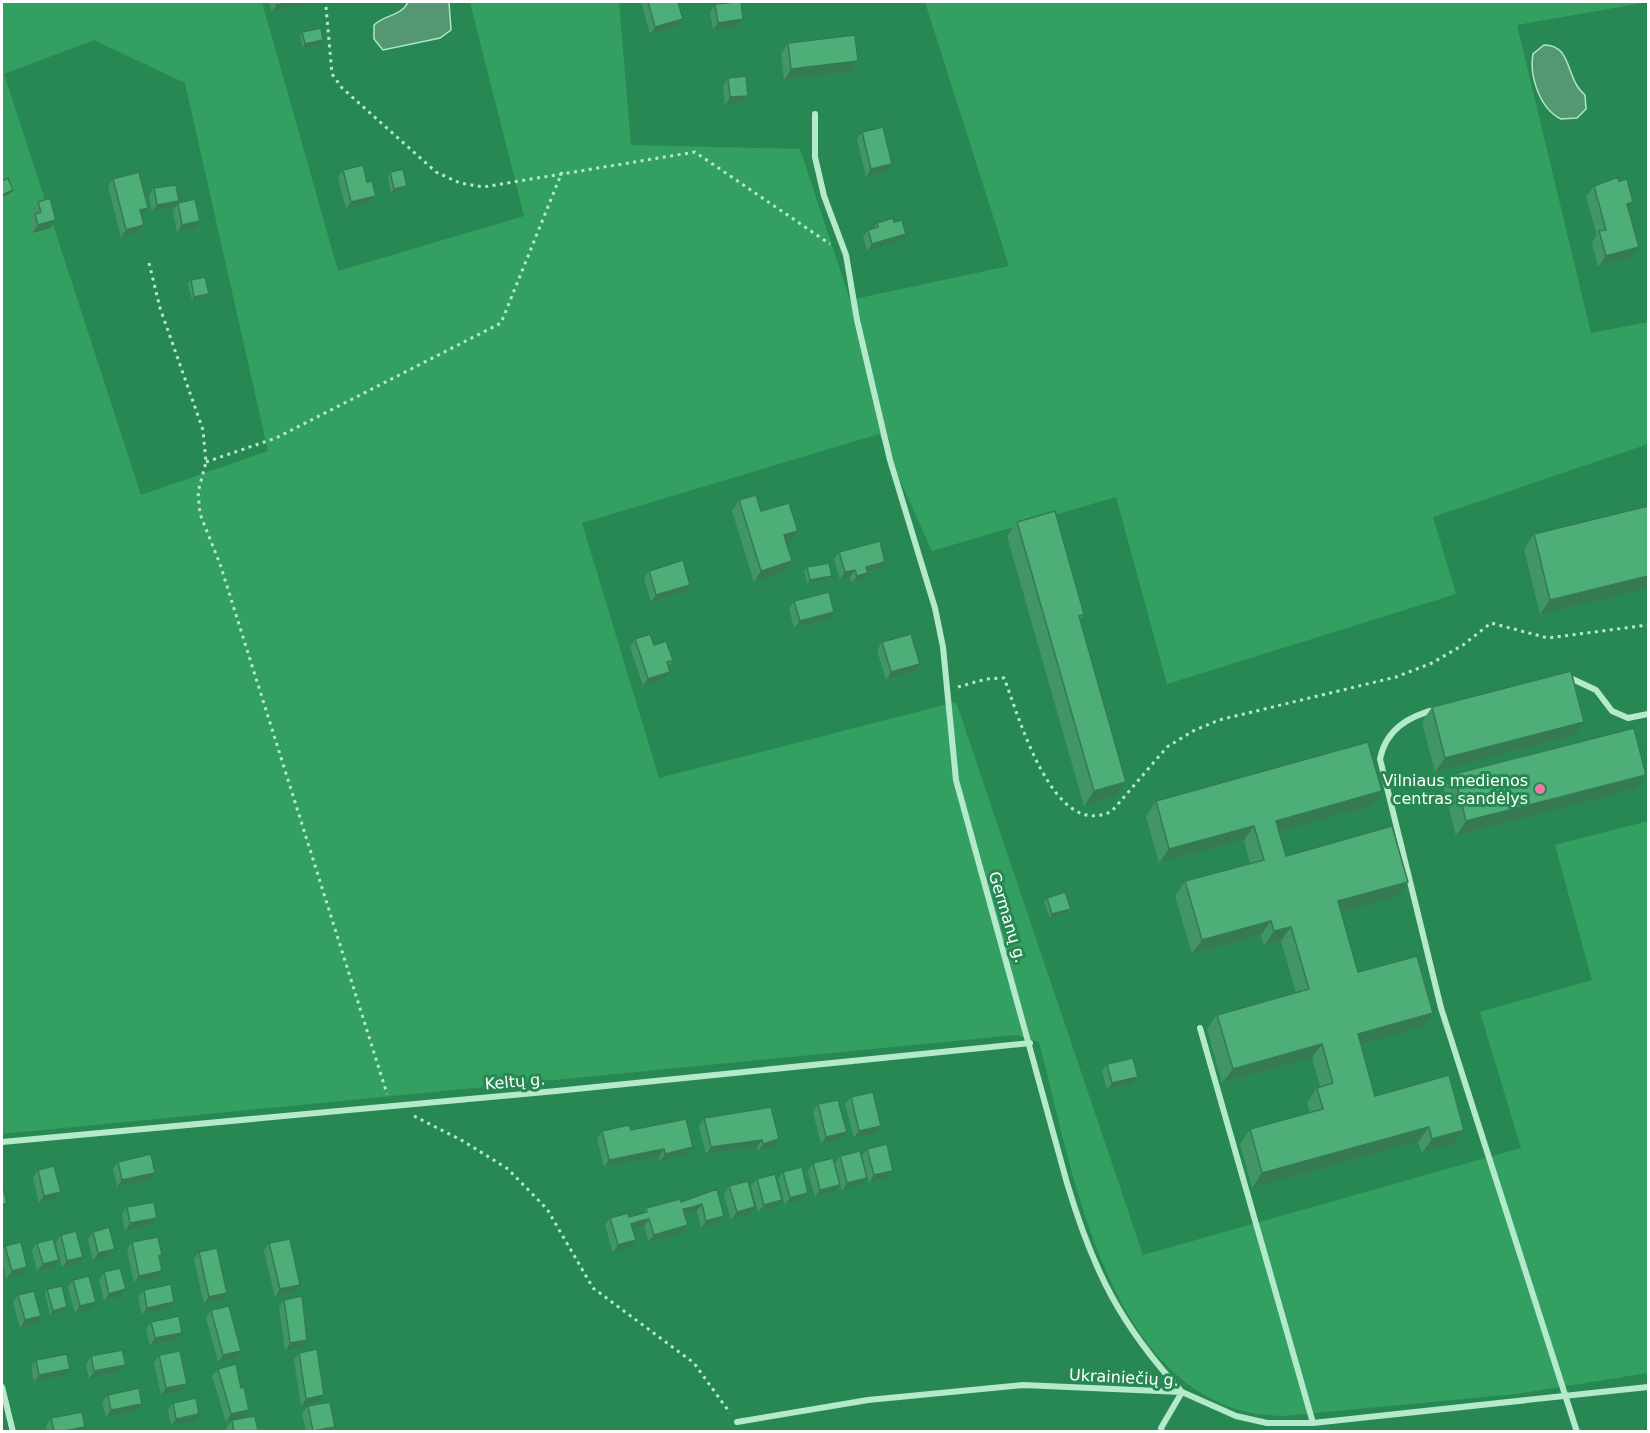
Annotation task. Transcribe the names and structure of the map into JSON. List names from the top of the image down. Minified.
{"streets":{"street":["Germanų g.","Keltų g.","Ukrainiečių g."]},"crossings":[["Germanų g.","Keltų g."],["Germanų g.","Ukrainiečių g."]],"places":["Vilniaus medienos centras sandėlys"]}
